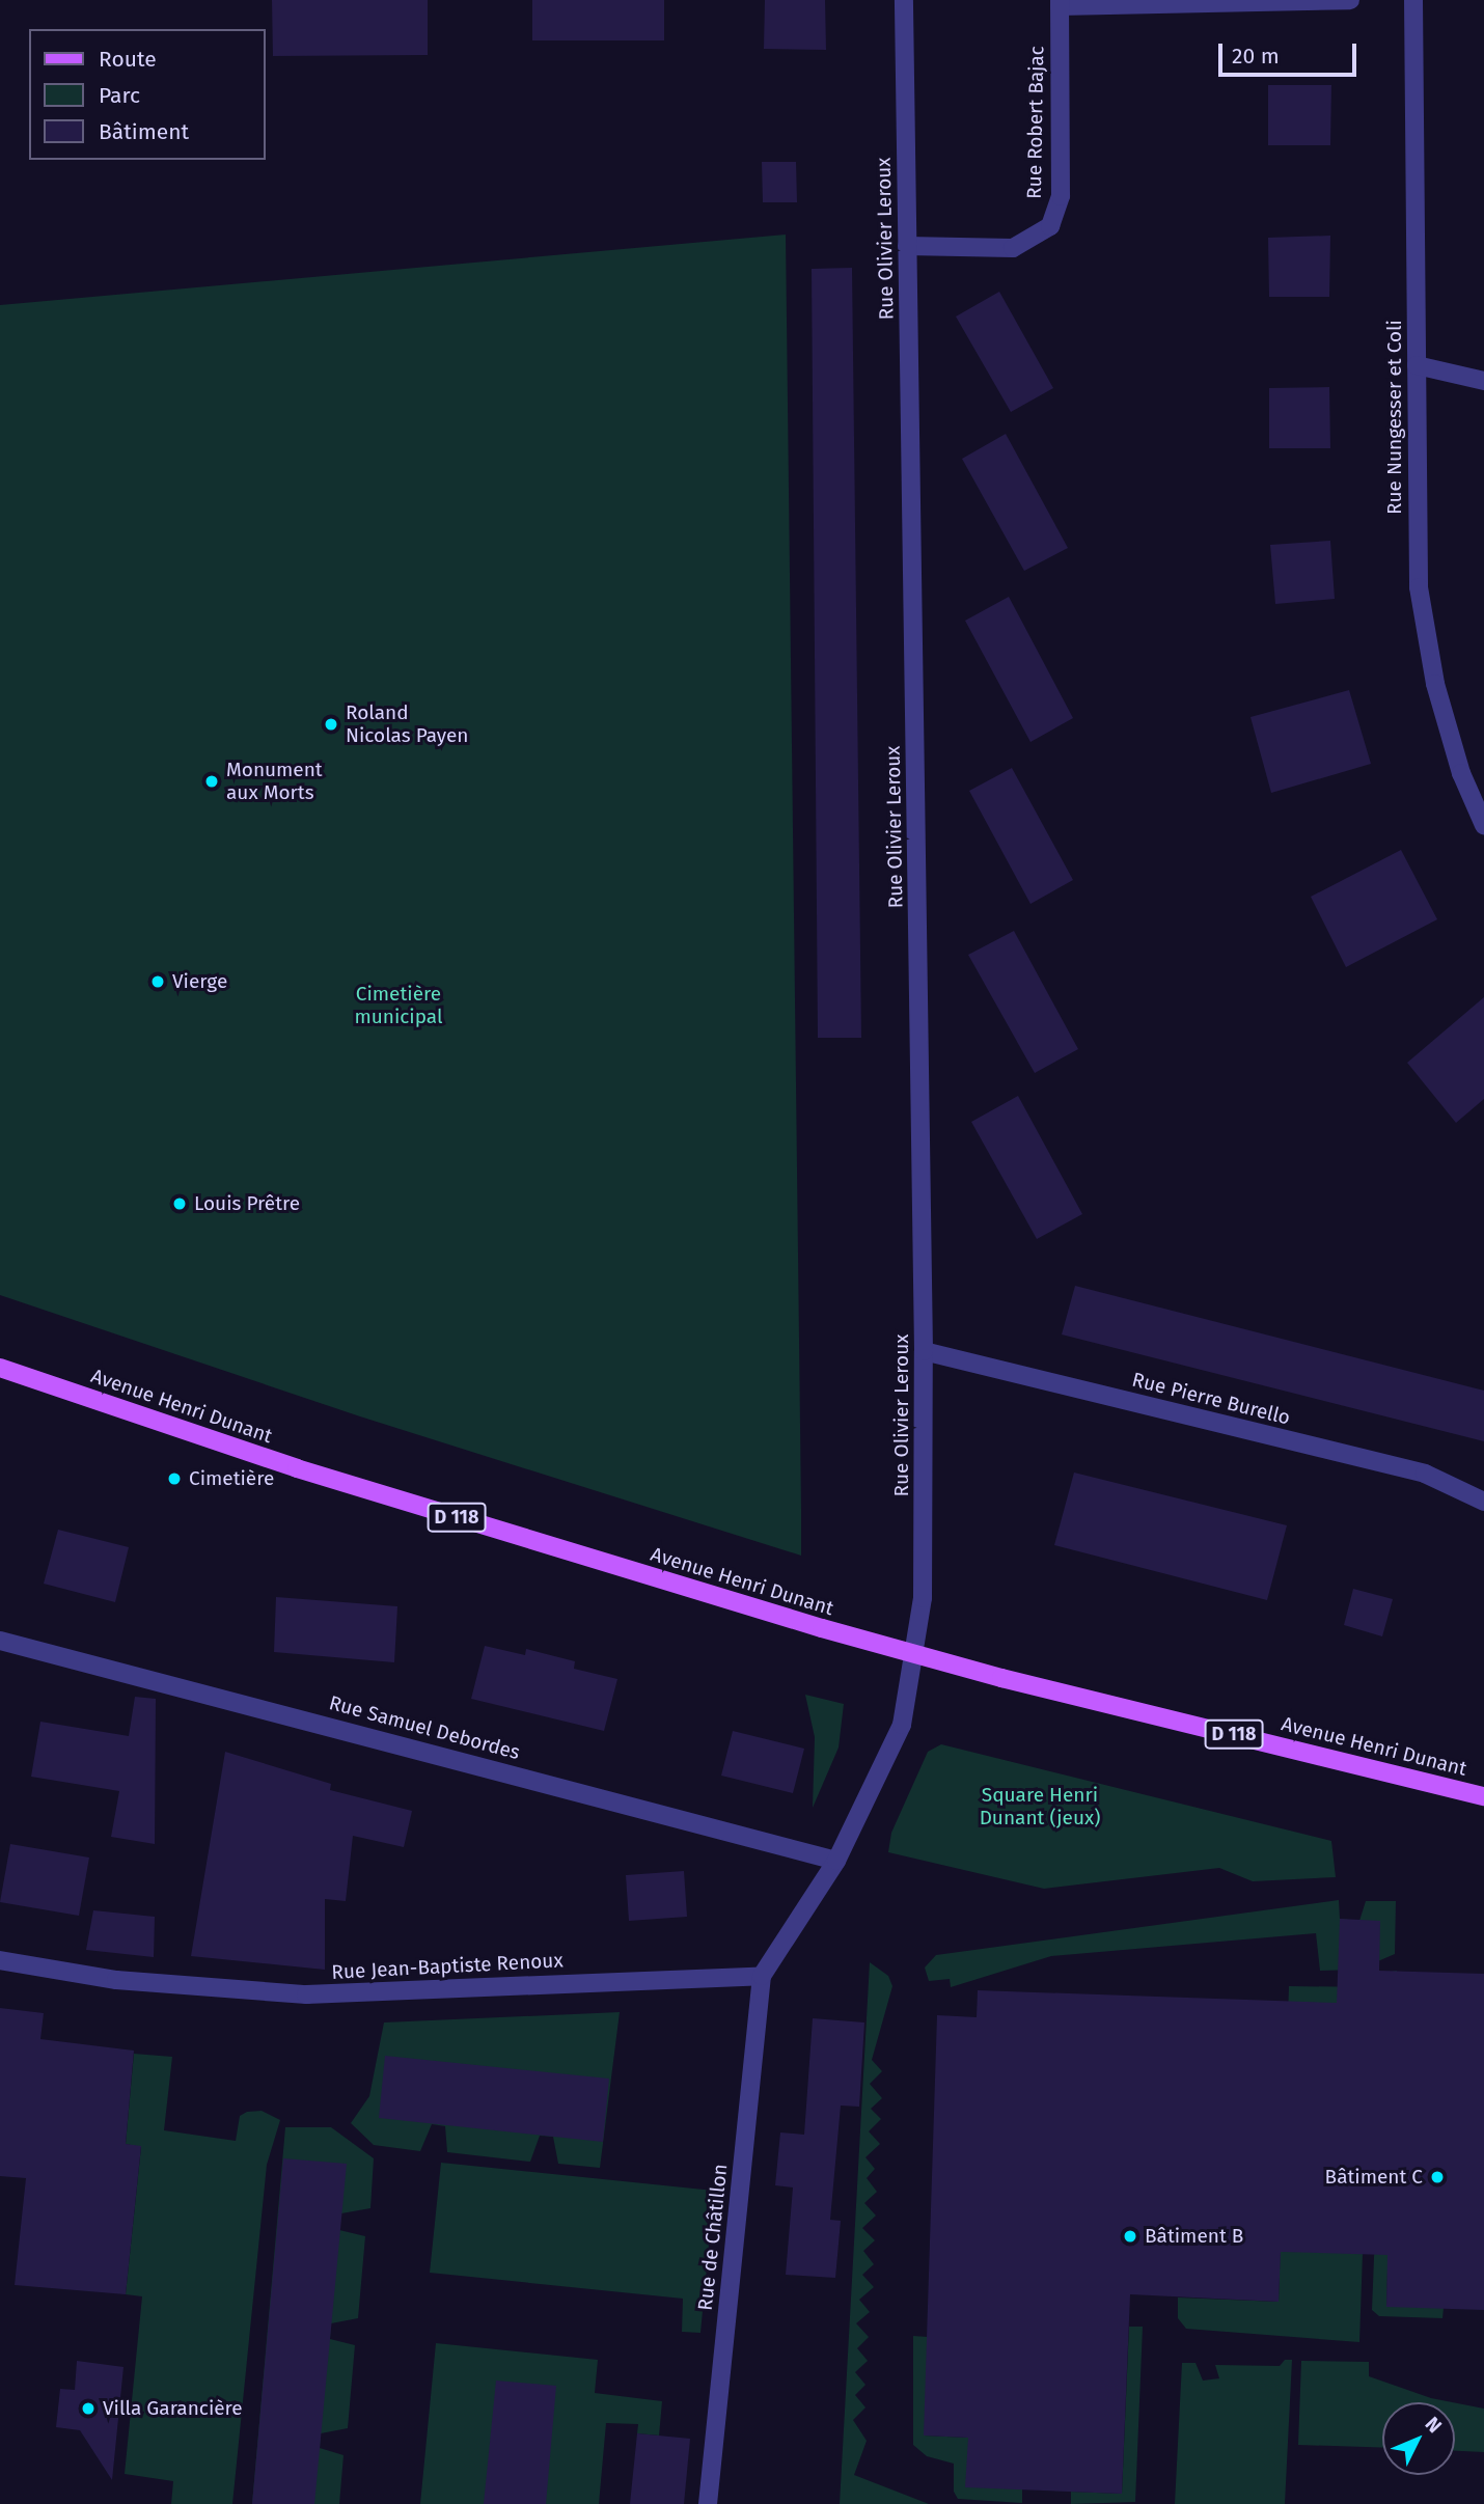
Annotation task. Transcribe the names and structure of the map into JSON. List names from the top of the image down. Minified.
{"streets":{"main road":["Avenue Henri Dunant","D 118"],"street":["Rue Robert Bajac","Rue Olivier Leroux","Rue Nungesser et Coli","Rue Pierre Burello","Rue Samuel Debordes","Rue Jean-Baptiste Renoux","Rue de Châtillon"]},"crossings":[["Rue Robert Bajac","Rue Olivier Leroux"],["Rue Olivier Leroux","Rue Pierre Burello"],["Rue Olivier Leroux","Avenue Henri Dunant"],["Rue Olivier Leroux","Rue Samuel Debordes"],["Rue Jean-Baptiste Renoux","Rue de Châtillon"]],"parks":["Cimetière municipal","Square Henri Dunant (jeux)"],"places":["Roland Nicolas Payen","Monument aux Morts","Vierge","Louis Prêtre","Cimetière","Bâtiment C","Bâtiment B","Villa Garancière"],"legend":["Route","Parc","Bâtiment"],"scale_bar":"20 m","north":"top right"}
